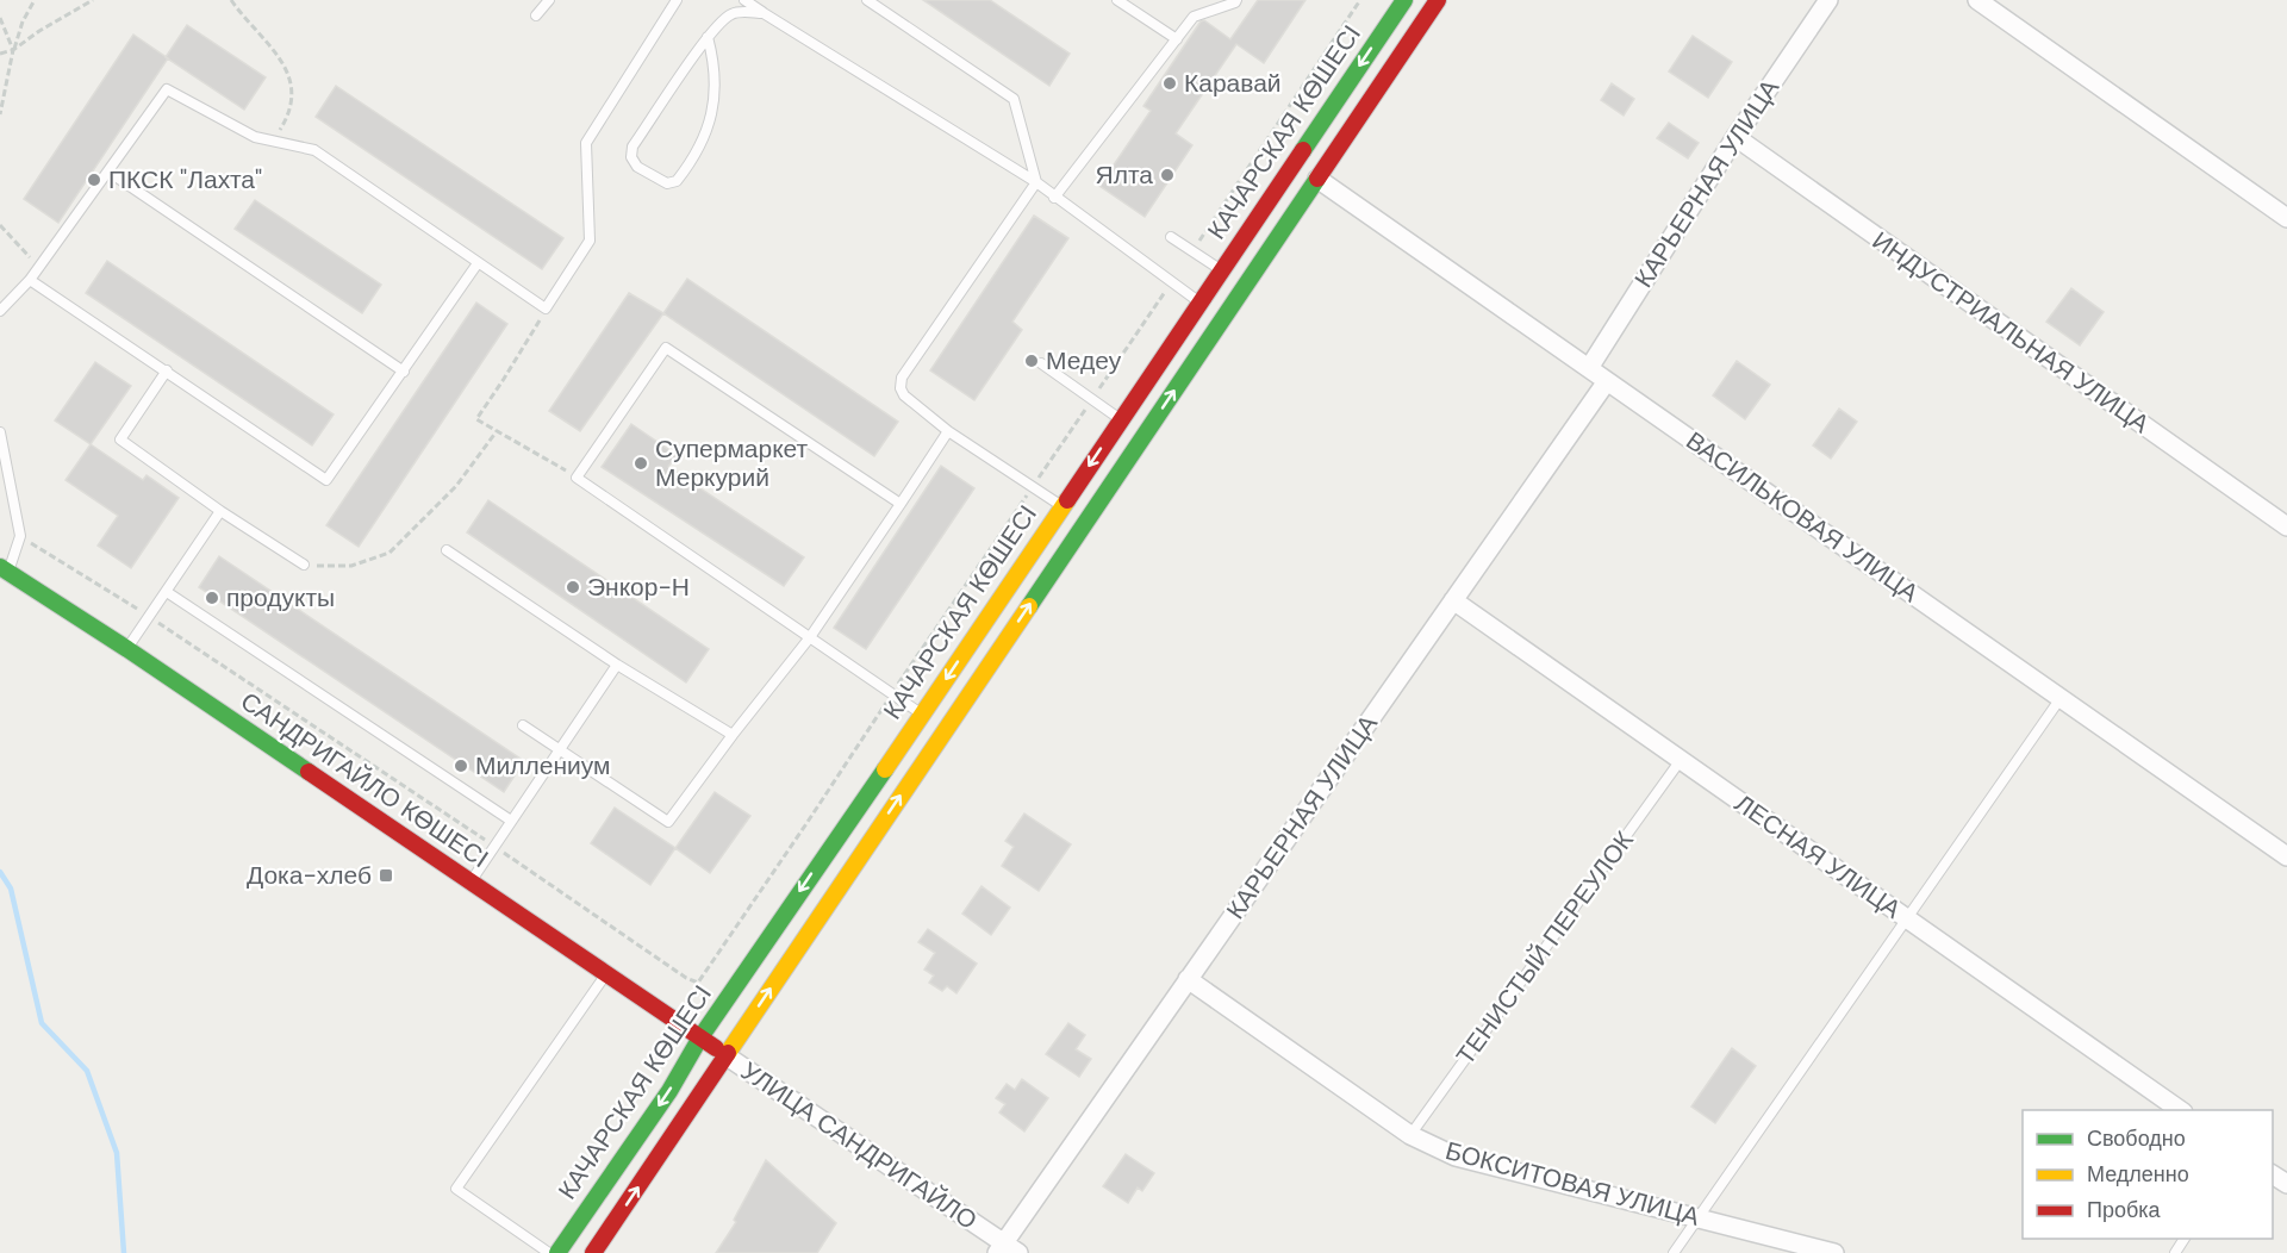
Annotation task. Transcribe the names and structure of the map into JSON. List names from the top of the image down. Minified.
{"streets":{"main road":["КАЧАРСКАЯ КӨШЕСІ","САНДРИГАЙЛО КӨШЕСІ","УЛИЦА САНДРИГАЙЛО"],"street":["КАРЬЕРНАЯ УЛИЦА","ИНДУСТРИАЛЬНАЯ УЛИЦА","ВАСИЛЬКОВАЯ УЛИЦА","ЛЕСНАЯ УЛИЦА","БОКСИТОВАЯ УЛИЦА"],"lane":["ТЕНИСТЫЙ ПЕРЕУЛОК"]},"crossings":[["КАЧАРСКАЯ КӨШЕСІ","САНДРИГАЙЛО КӨШЕСІ"],["КАЧАРСКАЯ КӨШЕСІ","УЛИЦА САНДРИГАЙЛО"],["КАРЬЕРНАЯ УЛИЦА","ИНДУСТРИАЛЬНАЯ УЛИЦА"],["КАРЬЕРНАЯ УЛИЦА","ВАСИЛЬКОВАЯ УЛИЦА"],["КАРЬЕРНАЯ УЛИЦА","ЛЕСНАЯ УЛИЦА"],["КАРЬЕРНАЯ УЛИЦА","УЛИЦА САНДРИГАЙЛО"],["КАРЬЕРНАЯ УЛИЦА","БОКСИТОВАЯ УЛИЦА"],["САНДРИГАЙЛО КӨШЕСІ","УЛИЦА САНДРИГАЙЛО"],["ЛЕСНАЯ УЛИЦА","ТЕНИСТЫЙ ПЕРЕУЛОК"],["ТЕНИСТЫЙ ПЕРЕУЛОК","БОКСИТОВАЯ УЛИЦА"]],"places":{"other":["Каравай","Ялта","ПКСК \"Лахта\"","Медеу","Супермаркет Меркурий","Энкор-Н","продукты","Миллениум"],"transit":["Дока-хлеб"]},"legend":["Свободно","Медленно","Пробка"]}
